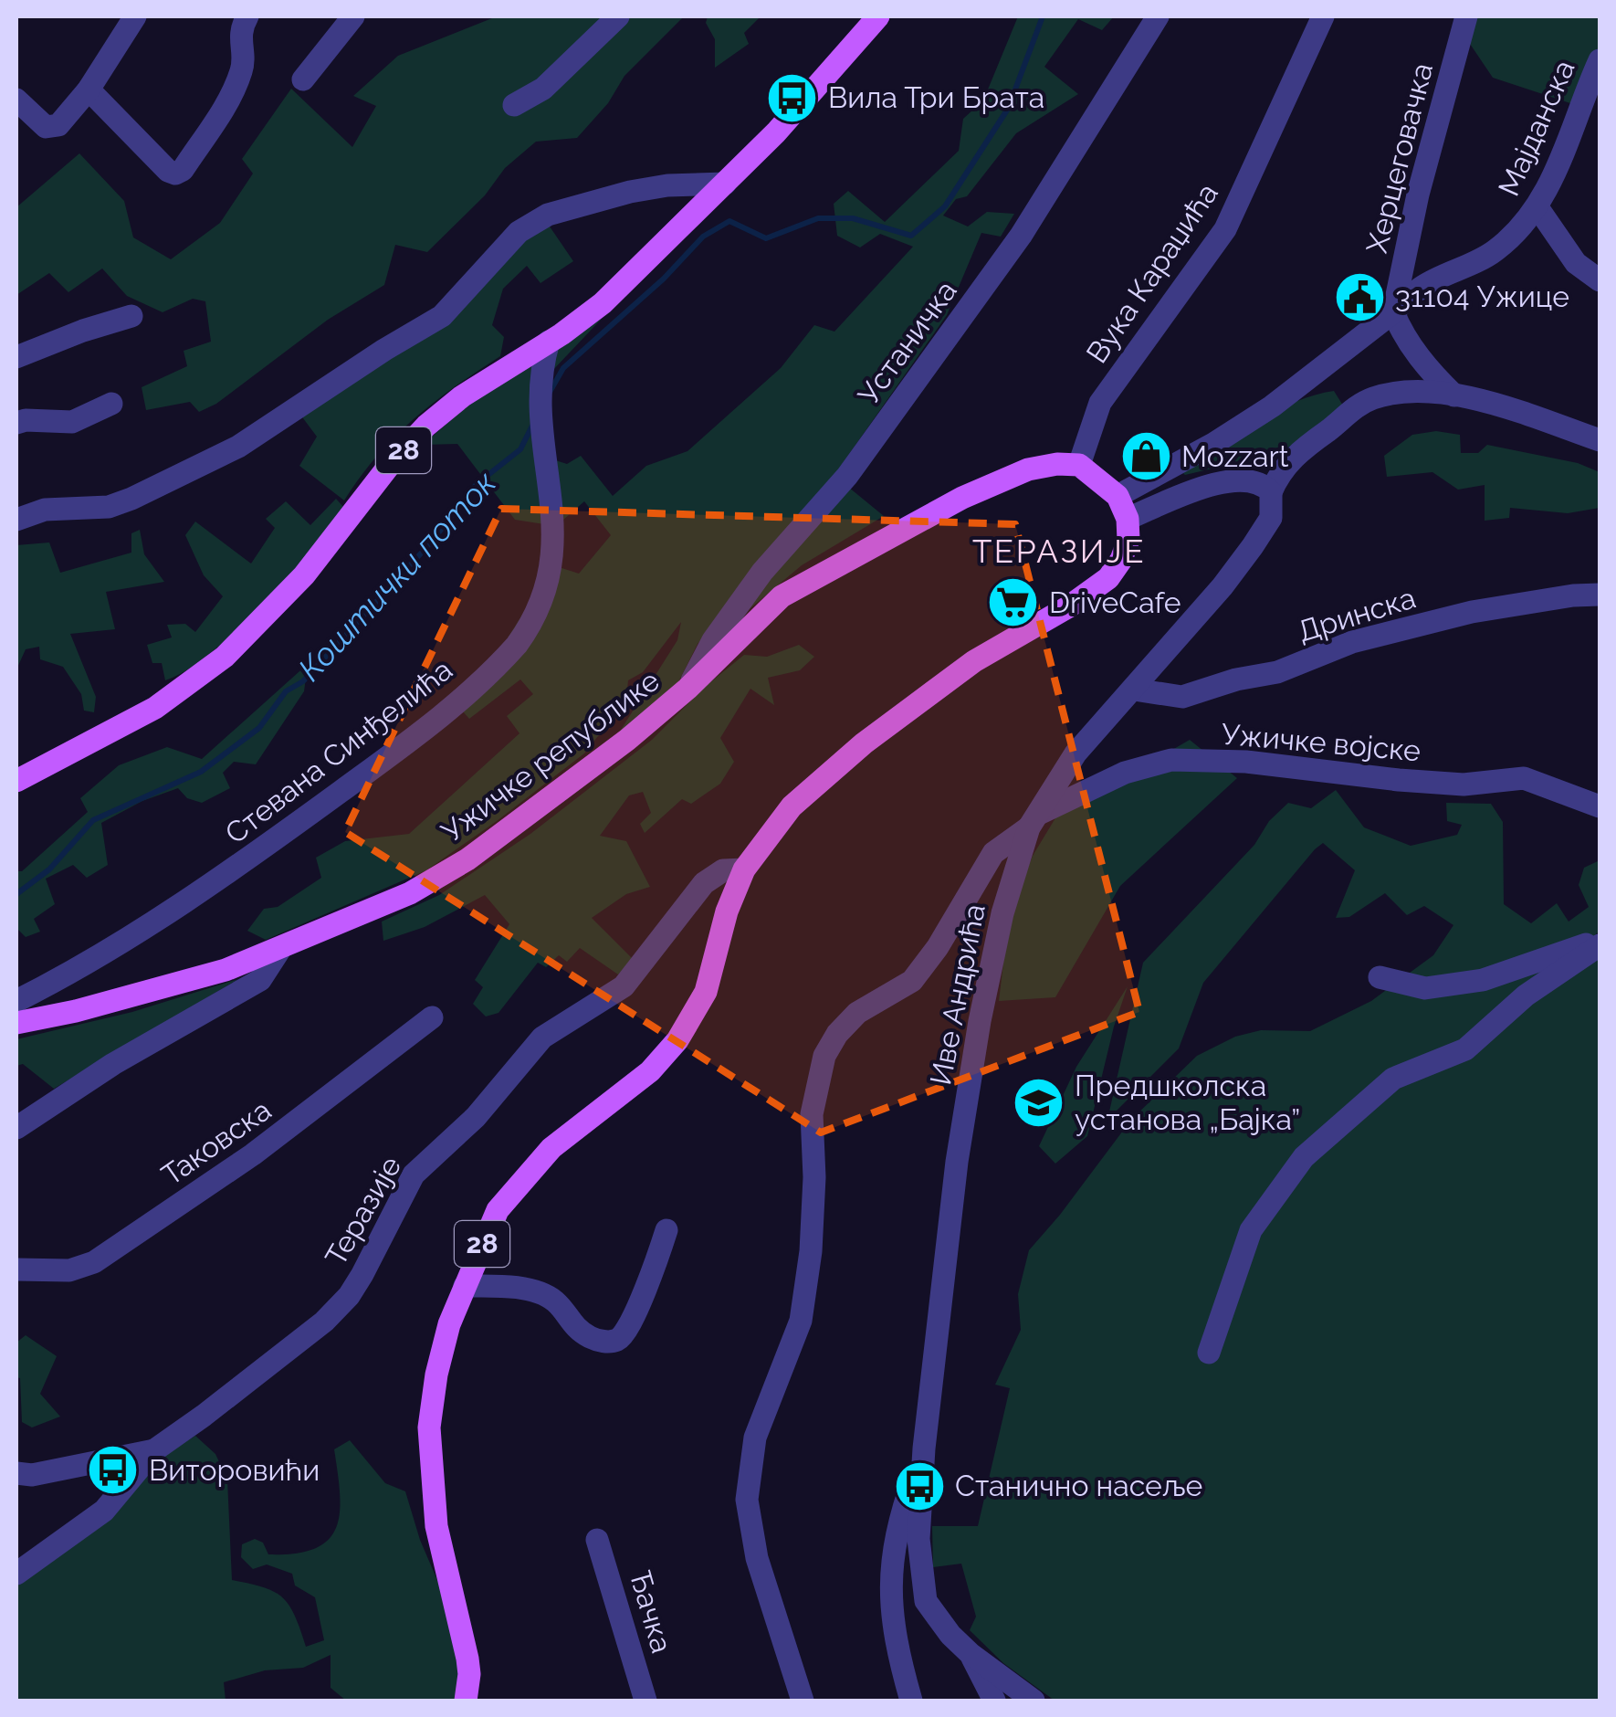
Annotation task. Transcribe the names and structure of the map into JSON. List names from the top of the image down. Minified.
{"streets":{"main road":["28","Ужичке републике"],"street":["Мајданска","Херцеговачка","Вука Караџића","Устаничка","Дринска","Ужичке војске","Стевана Синђелића","Иве Андрића","Таковска","Теразије","Ђачка"]},"crossings":[["Мајданска","Херцеговачка"],["Вука Караџића","Ужичке републике"],["Устаничка","Ужичке републике"],["28","Стевана Синђелића"],["28","Теразије"],["Дринска","Иве Андрића"],["Ужичке војске","Иве Андрића"]],"districts":["ТЕРАЗИЈЕ"],"water":["Коштички поток"],"places":{"bus stop":["Вила Три Брата","Виторовићи","Станично насеље"],"public building":["31104 Ужице"],"shop":["Mozzart"],"supermarket":["DriveCafe"],"school or university":["Предшколска установа „Бајка”"]}}
